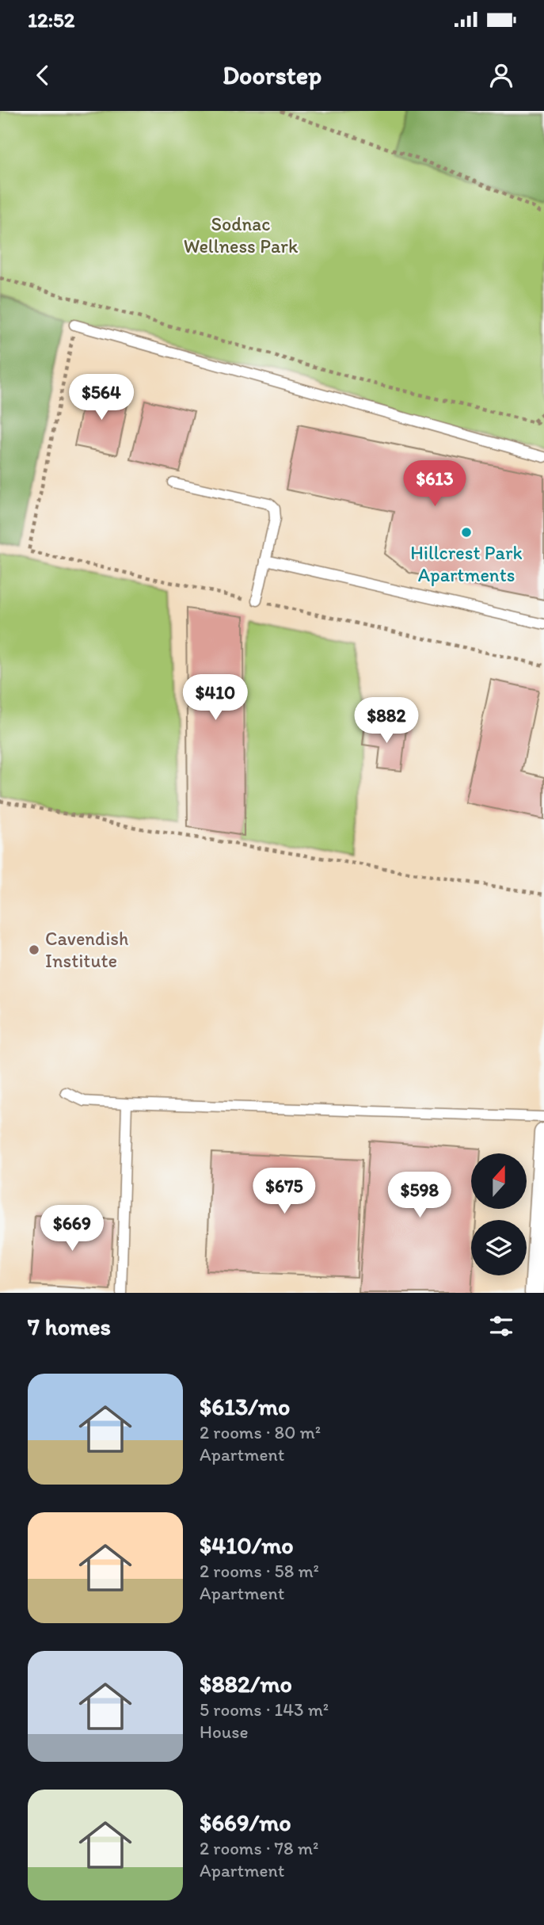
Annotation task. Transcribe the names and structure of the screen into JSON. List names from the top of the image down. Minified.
{"parks":["Sodnac Wellness Park"],"places":["Hillcrest Park Apartments","Cavendish Institute"],"north":"top","page":{"status":"12:52","header":"Doorstep","price":["$564","$613","$410","$882","$675","$598","$669"],"heading":"7 homes","list":[{"name":"$613/mo","note":"2 rooms · 80 m² · Apartment"},{"name":"$410/mo","note":"2 rooms · 58 m² · Apartment"},{"name":"$882/mo","note":"5 rooms · 143 m² · House"},{"name":"$669/mo","note":"2 rooms · 78 m² · Apartment"}]}}
